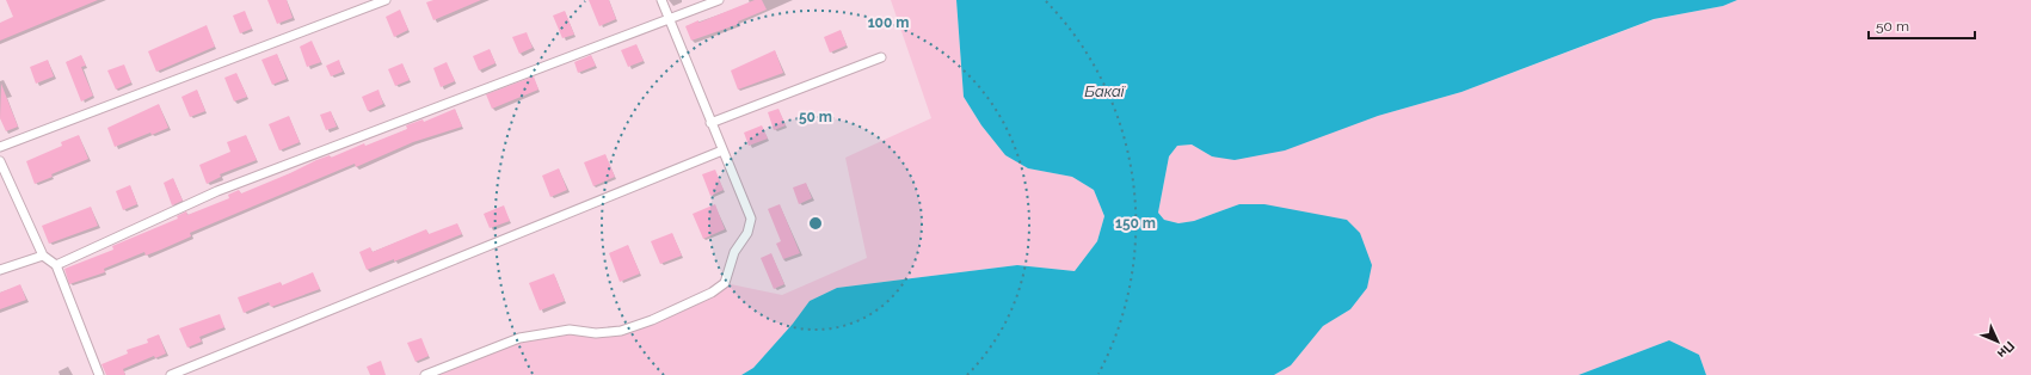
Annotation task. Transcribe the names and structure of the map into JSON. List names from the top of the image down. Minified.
{"water":["Бакаї"],"scale_bar":"50 m","north":"bottom right","rings":["100 m","50 m","150 m"]}
